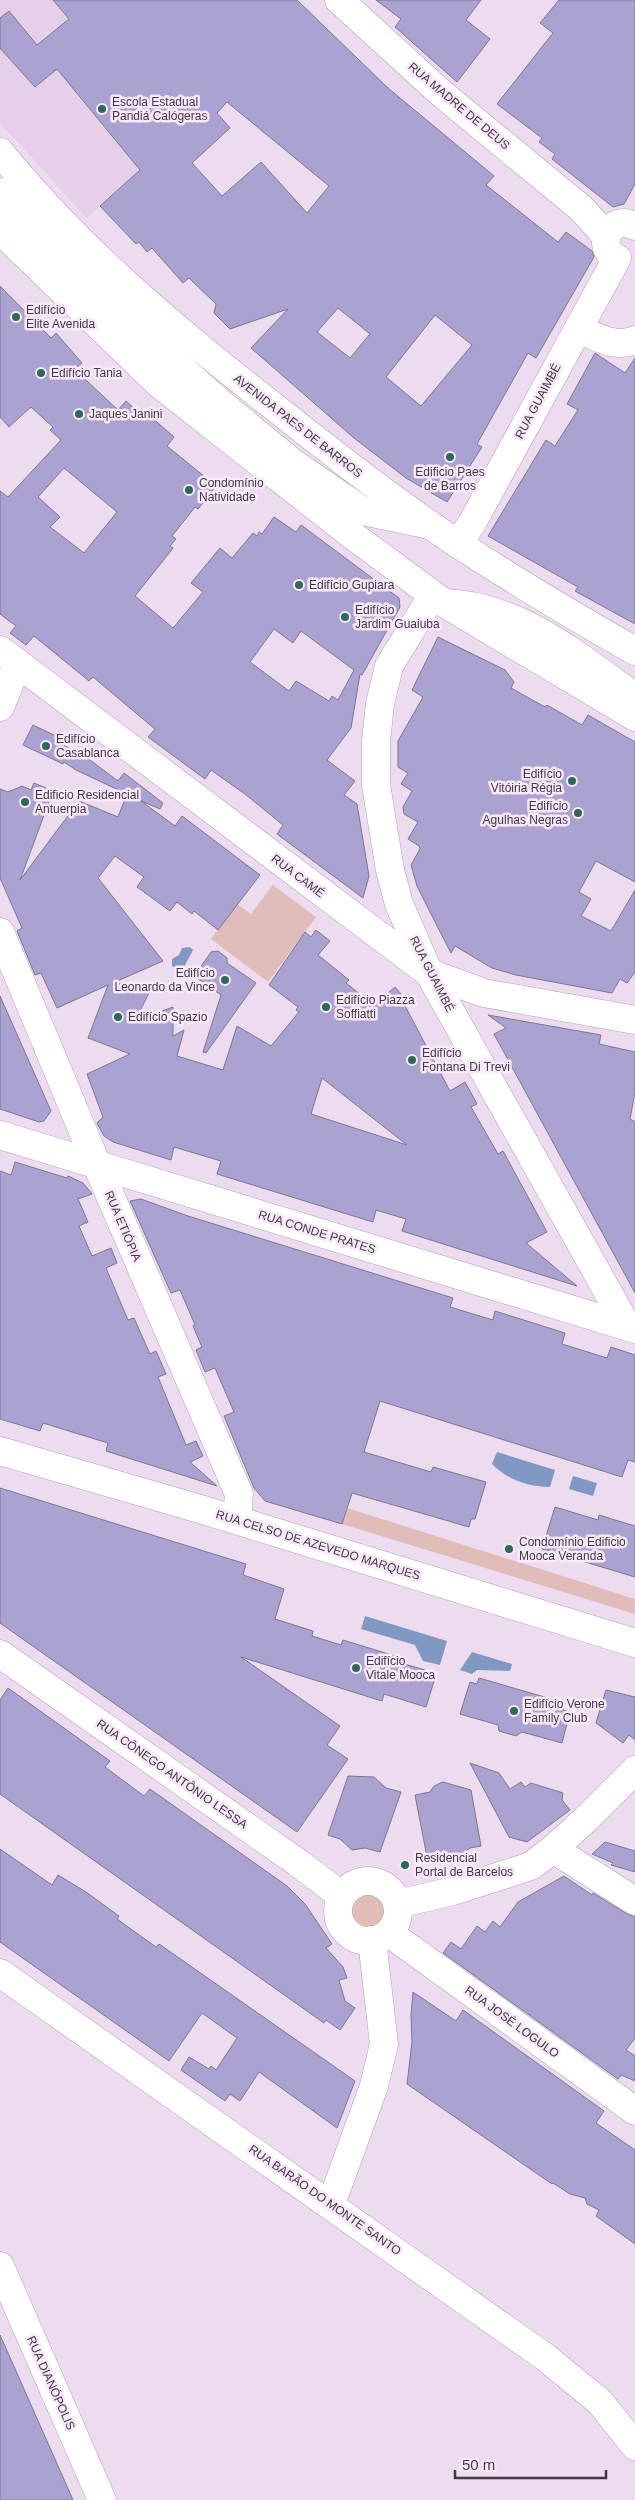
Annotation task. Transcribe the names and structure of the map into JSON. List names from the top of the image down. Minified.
{"streets":{"street":["RUA MADRE DE DEUS","RUA GUAIMBÉ","AVENIDA PAES DE BARROS","RUA CAMÉ","RUA ETIÓPIA","RUA CONDE PRATES","RUA CELSO DE AZEVEDO MARQUES","RUA CÔNEGO ANTÔNIO LESSA","RUA JOSÉ LOGULO","RUA BARÃO DO MONTE SANTO","RUA DIANÓPOLIS"]},"crossings":[["RUA MADRE DE DEUS","RUA GUAIMBÉ"],["RUA GUAIMBÉ","AVENIDA PAES DE BARROS"],["RUA GUAIMBÉ","RUA CAMÉ"],["RUA GUAIMBÉ","RUA CONDE PRATES"],["RUA ETIÓPIA","RUA CONDE PRATES"],["RUA ETIÓPIA","RUA CELSO DE AZEVEDO MARQUES"],["RUA CÔNEGO ANTÔNIO LESSA","RUA JOSÉ LOGULO"]],"places":["Escola Estadual Pandiá Calógeras","Edifício Elite Avenida","Edifício Tania","Jaques Janini","Edificio Paes de Barros","Condomínio Natividade","Edifício Gupiara","Edifício Jardim Guaiuba","Edifício Casablanca","Edifício Vitóiria Régia","Edificio Residencial Antuerpia","Edifício Agulhas Negras","Edifício Leonardo da Vince","Edifício Piazza Soffiatti","Edifício Spazio","Edifício Fontana Di Trevi","Condomínio Edificio Mooca Veranda","Edifício Vitale Mooca","Edifício Verone Family Club","Residencial Portal de Barcelos"],"scale_bar":"50 m"}
